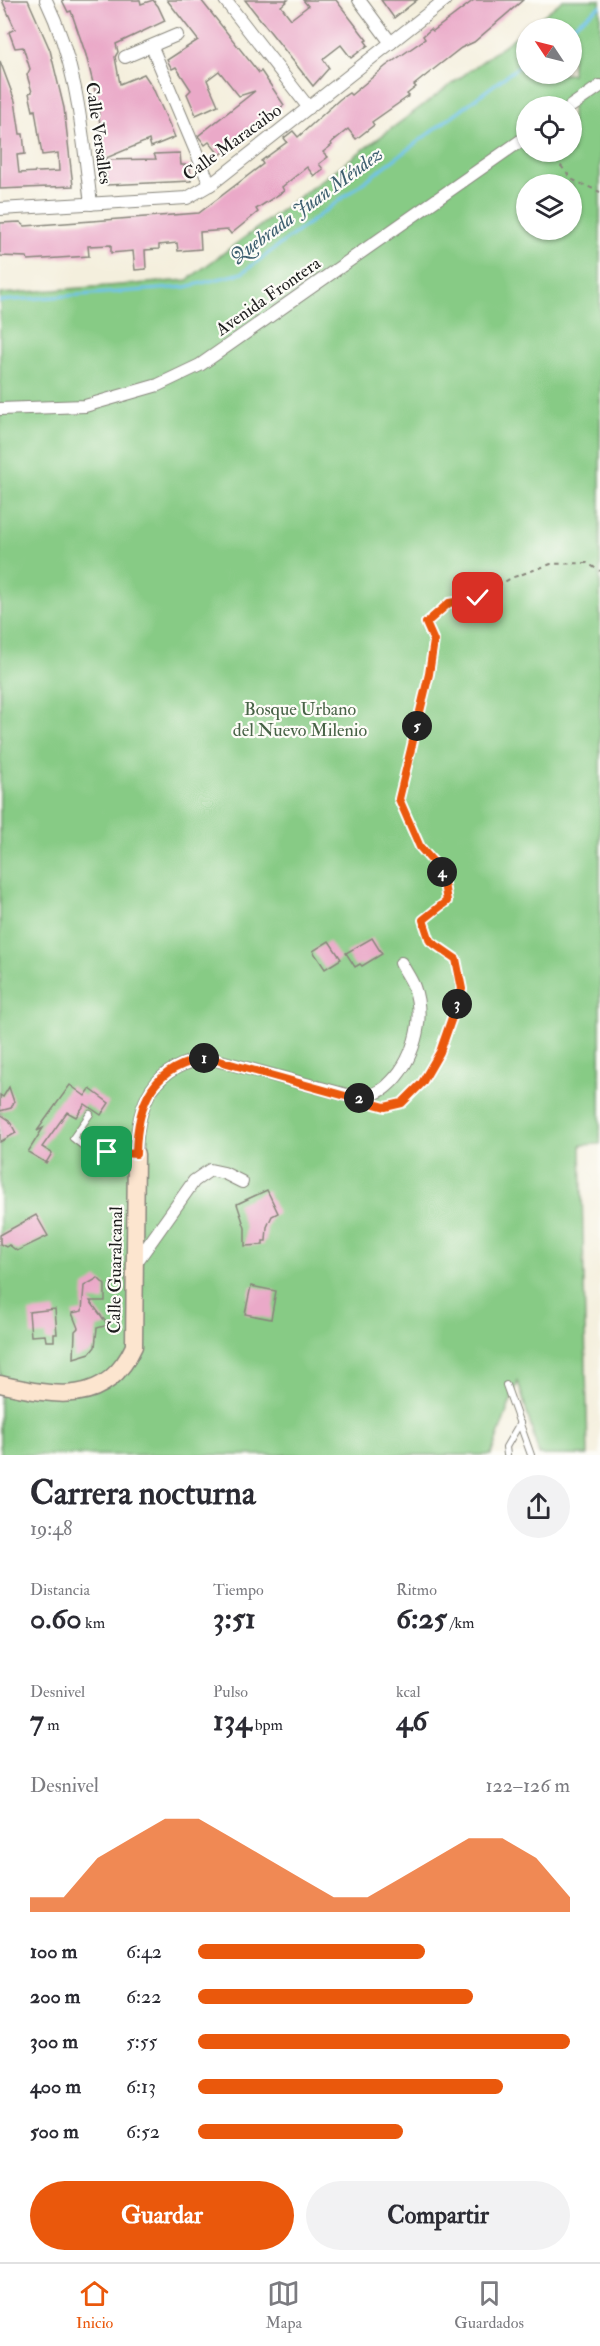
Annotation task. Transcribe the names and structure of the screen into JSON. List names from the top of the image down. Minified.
{"streets":{"street":["Calle Versalles","Calle Maracaibo","Avenida Frontera","Calle Guaralcanal"]},"crossings":[["Calle Versalles","Calle Maracaibo"]],"water":["Quebrada Juan Méndez"],"parks":["Bosque Urbano del Nuevo Milenio"],"north":"top left","page":{"pins":["5","4","3","1","2"],"heading":["Carrera nocturna","19:48"],"stats":[["Distancia","0.60 km"],["Tiempo","3:51"],["Ritmo","6:25 /km"],["Desnivel","7 m"],["Pulso","134 bpm"],["kcal","46"]],"chart":["Desnivel","122–126 m"],"list":[{"name":"100 m","note":"6:42"},{"name":"200 m","note":"6:22"},{"name":"300 m","note":"5:55"},{"name":"400 m","note":"6:13"},{"name":"500 m","note":"6:52"}],"buttons":["Guardar","Compartir"],"tabs":["Inicio","Mapa","Guardados"]}}
